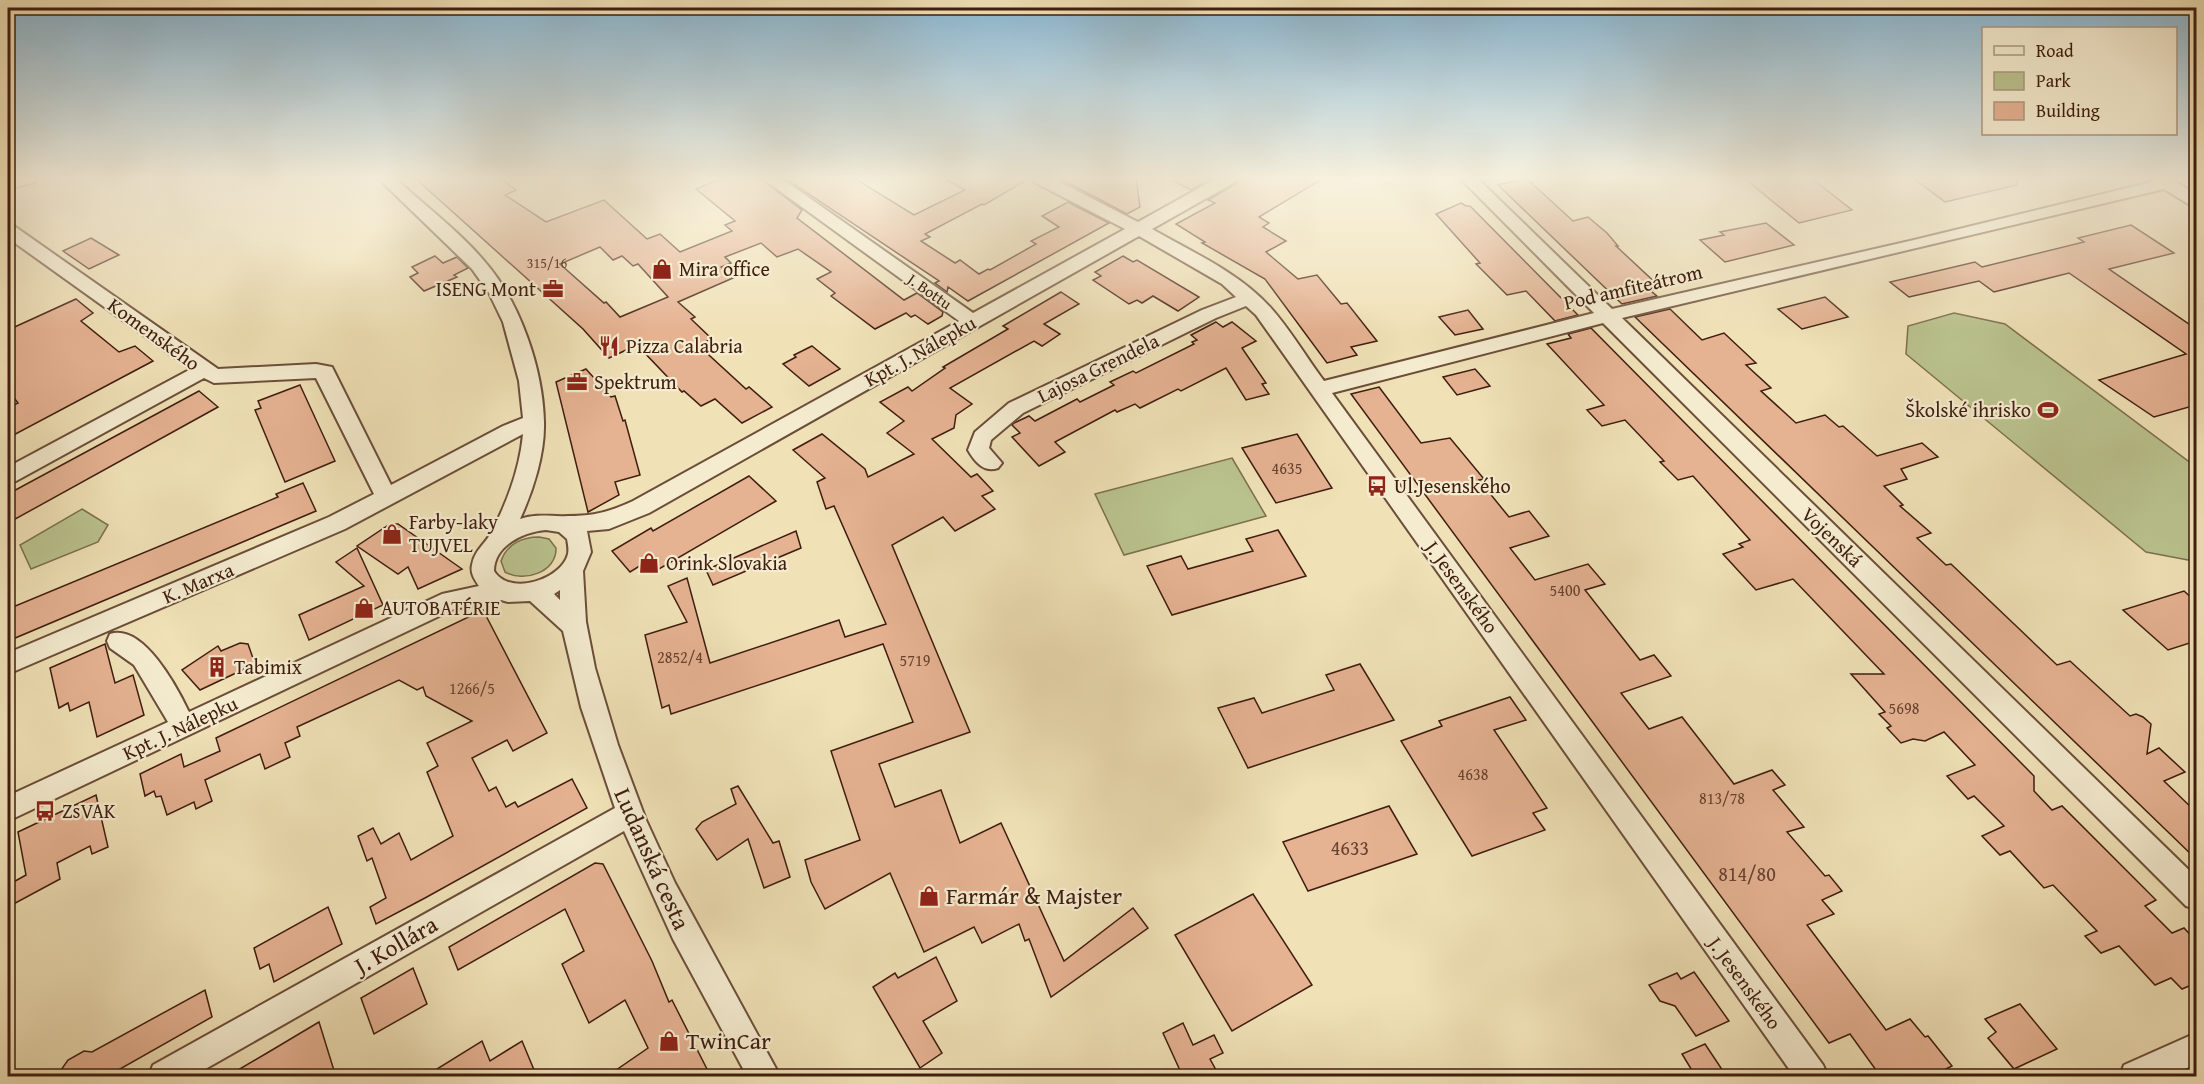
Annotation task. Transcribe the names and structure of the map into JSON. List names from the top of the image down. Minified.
{"streets":{"street":["Pod amfiteátrom","J. Bottu","Komenského","Kpt. J. Nálepku","Lajosa Grendela","Vojenská","K. Marxa","J. Jesenského","Ludanská cesta","J. Kollára"]},"crossings":[["Pod amfiteátrom","Vojenská"],["Pod amfiteátrom","J. Jesenského"],["J. Bottu","Kpt. J. Nálepku"],["Komenského","K. Marxa"],["Kpt. J. Nálepku","Ludanská cesta"],["Lajosa Grendela","J. Jesenského"],["Ludanská cesta","J. Kollára"]],"places":{"shop":["Mira office","Farby-laky TUJVEL","Orink Slovakia","AUTOBATÉRIE","Farmár & Majster","TwinCar"],"office":["ISENG Mont","Spektrum"],"restaurant":["Pizza Calabria"],"sports":["Školské ihrisko"],"bus stop":["Ul.Jesenského","ZsVAK"],"building":["Tabimix"]},"house_numbers":["315/16","4635","5400","2852/4","5719","1266/5","5698","4638","813/78","4633","814/80"],"legend":["Road","Park","Building"]}
